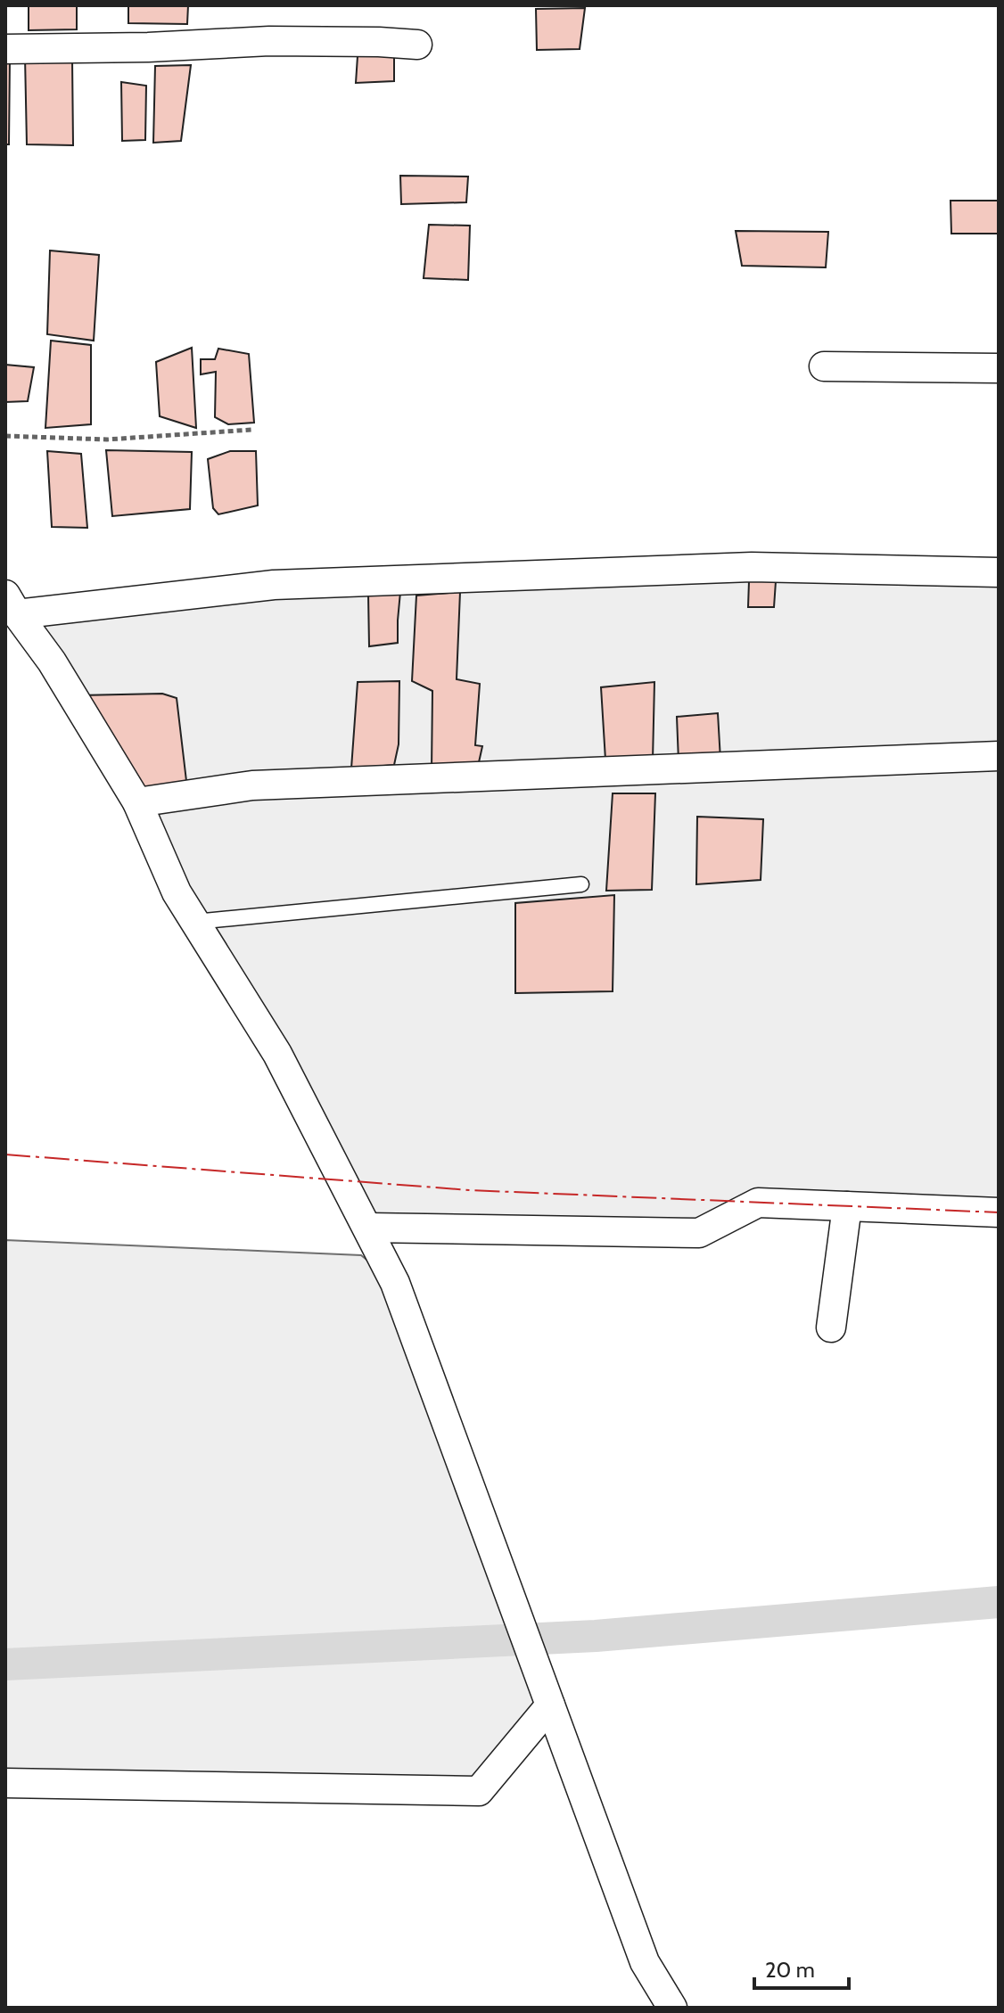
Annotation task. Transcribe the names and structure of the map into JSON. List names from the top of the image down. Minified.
{"scale_bar":"20 m"}
